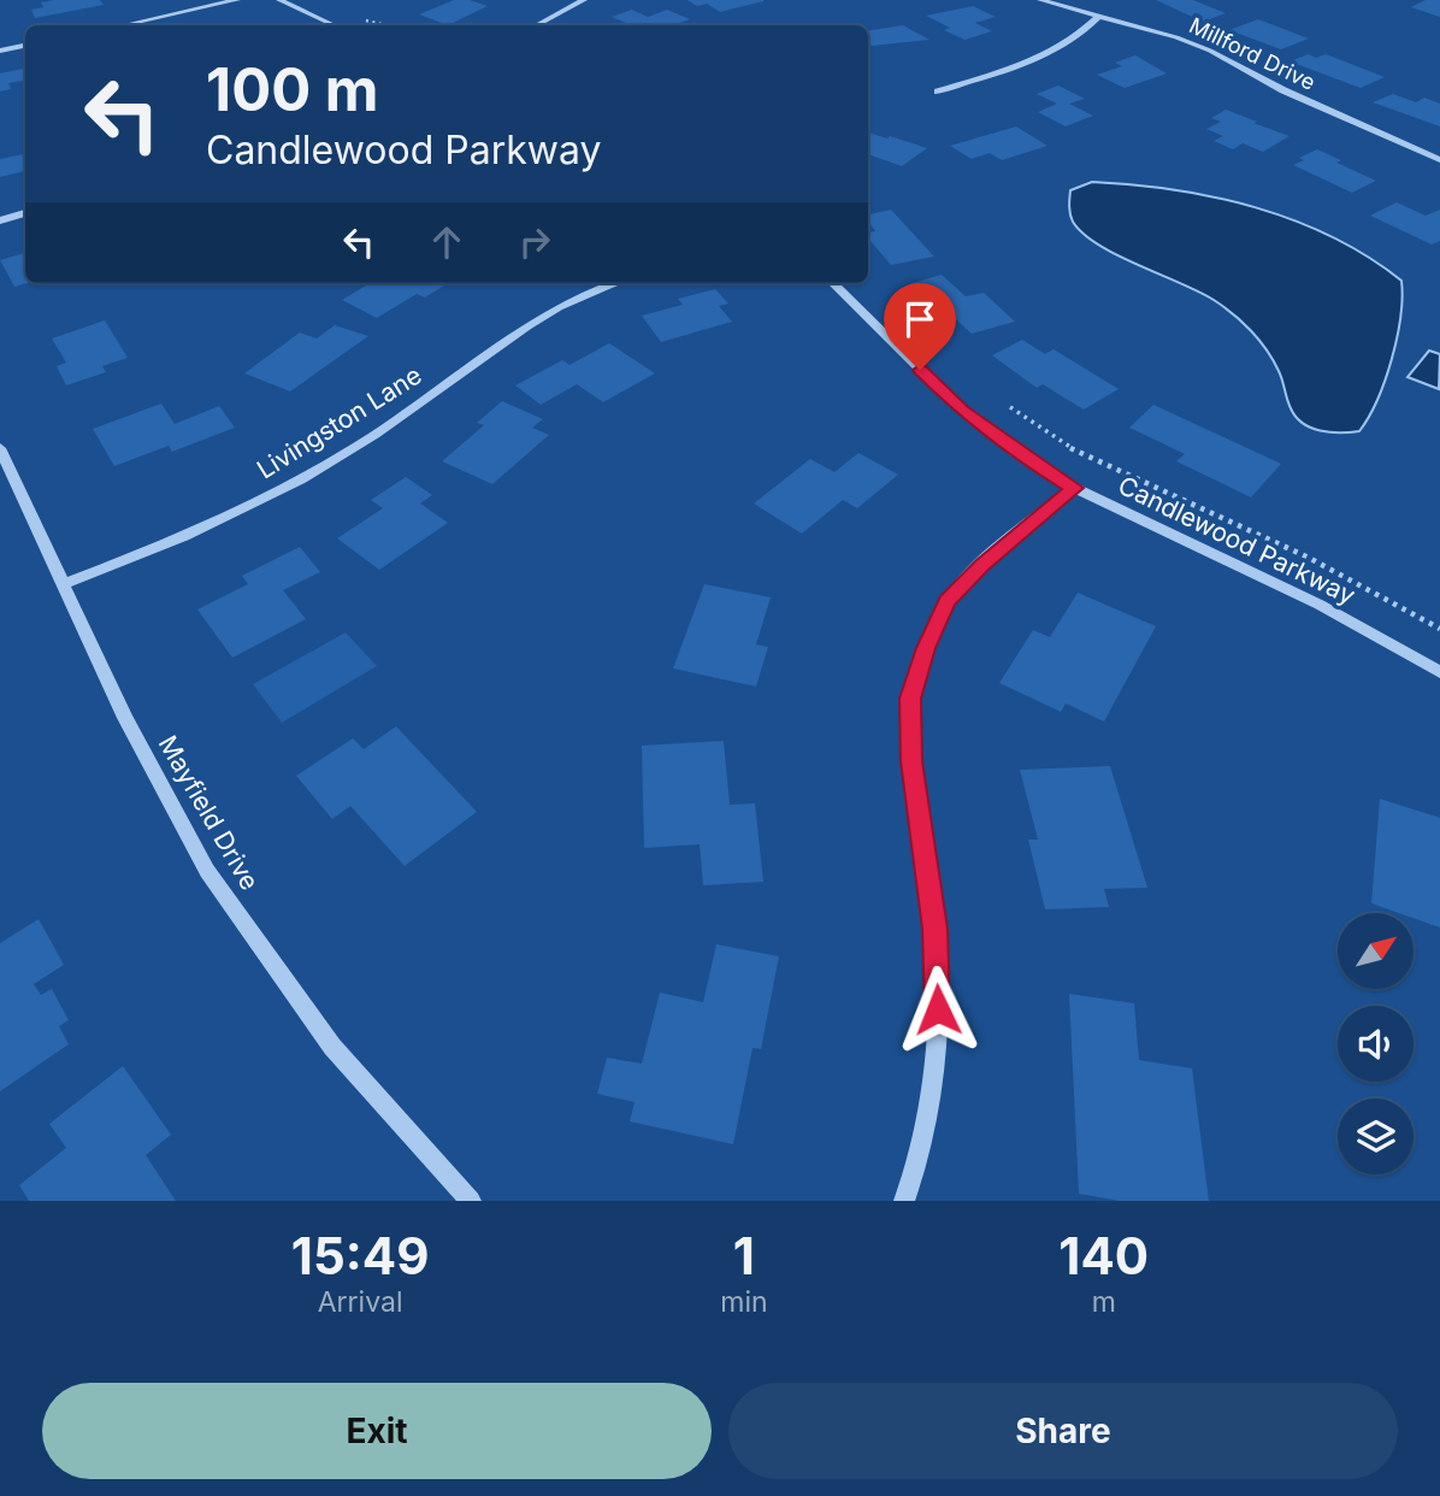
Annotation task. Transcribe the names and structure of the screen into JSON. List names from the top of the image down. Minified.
{"streets":{"street":["Millford Drive","Livingston Lane","Candlewood Parkway","Mayfield Drive"]},"crossings":[["Livingston Lane","Mayfield Drive"]],"north":"top right","page":{"turn":["100 m","Candlewood Parkway"],"eta":["15:49","Arrival","1","min","140","m"],"buttons":["Exit","Share"]}}
